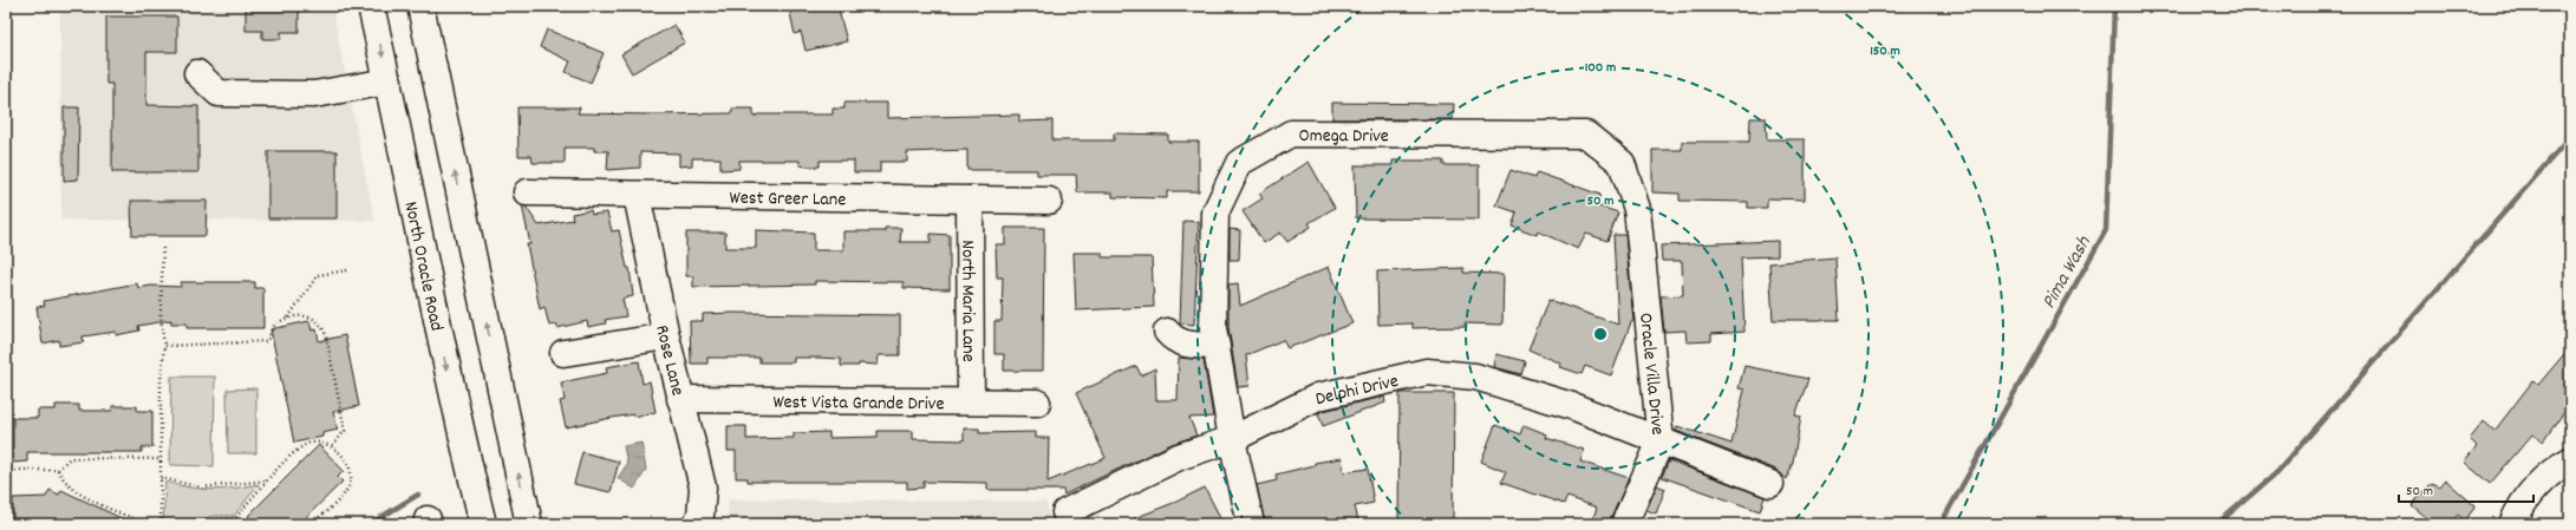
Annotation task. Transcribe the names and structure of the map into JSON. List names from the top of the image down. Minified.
{"streets":{"main road":["Omega Drive","West Greer Lane","North Oracle Road","North Maria Lane","Rose Lane","Oracle Villa Drive","Delphi Drive","West Vista Grande Drive"]},"crossings":[["Omega Drive","Oracle Villa Drive"],["Omega Drive","Delphi Drive"],["West Greer Lane","North Maria Lane"],["West Greer Lane","Rose Lane"],["North Maria Lane","West Vista Grande Drive"],["Rose Lane","West Vista Grande Drive"],["Oracle Villa Drive","Delphi Drive"]],"water":["Pima Wash"],"scale_bar":"50 m","rings":["150 m","100 m","50 m"]}
